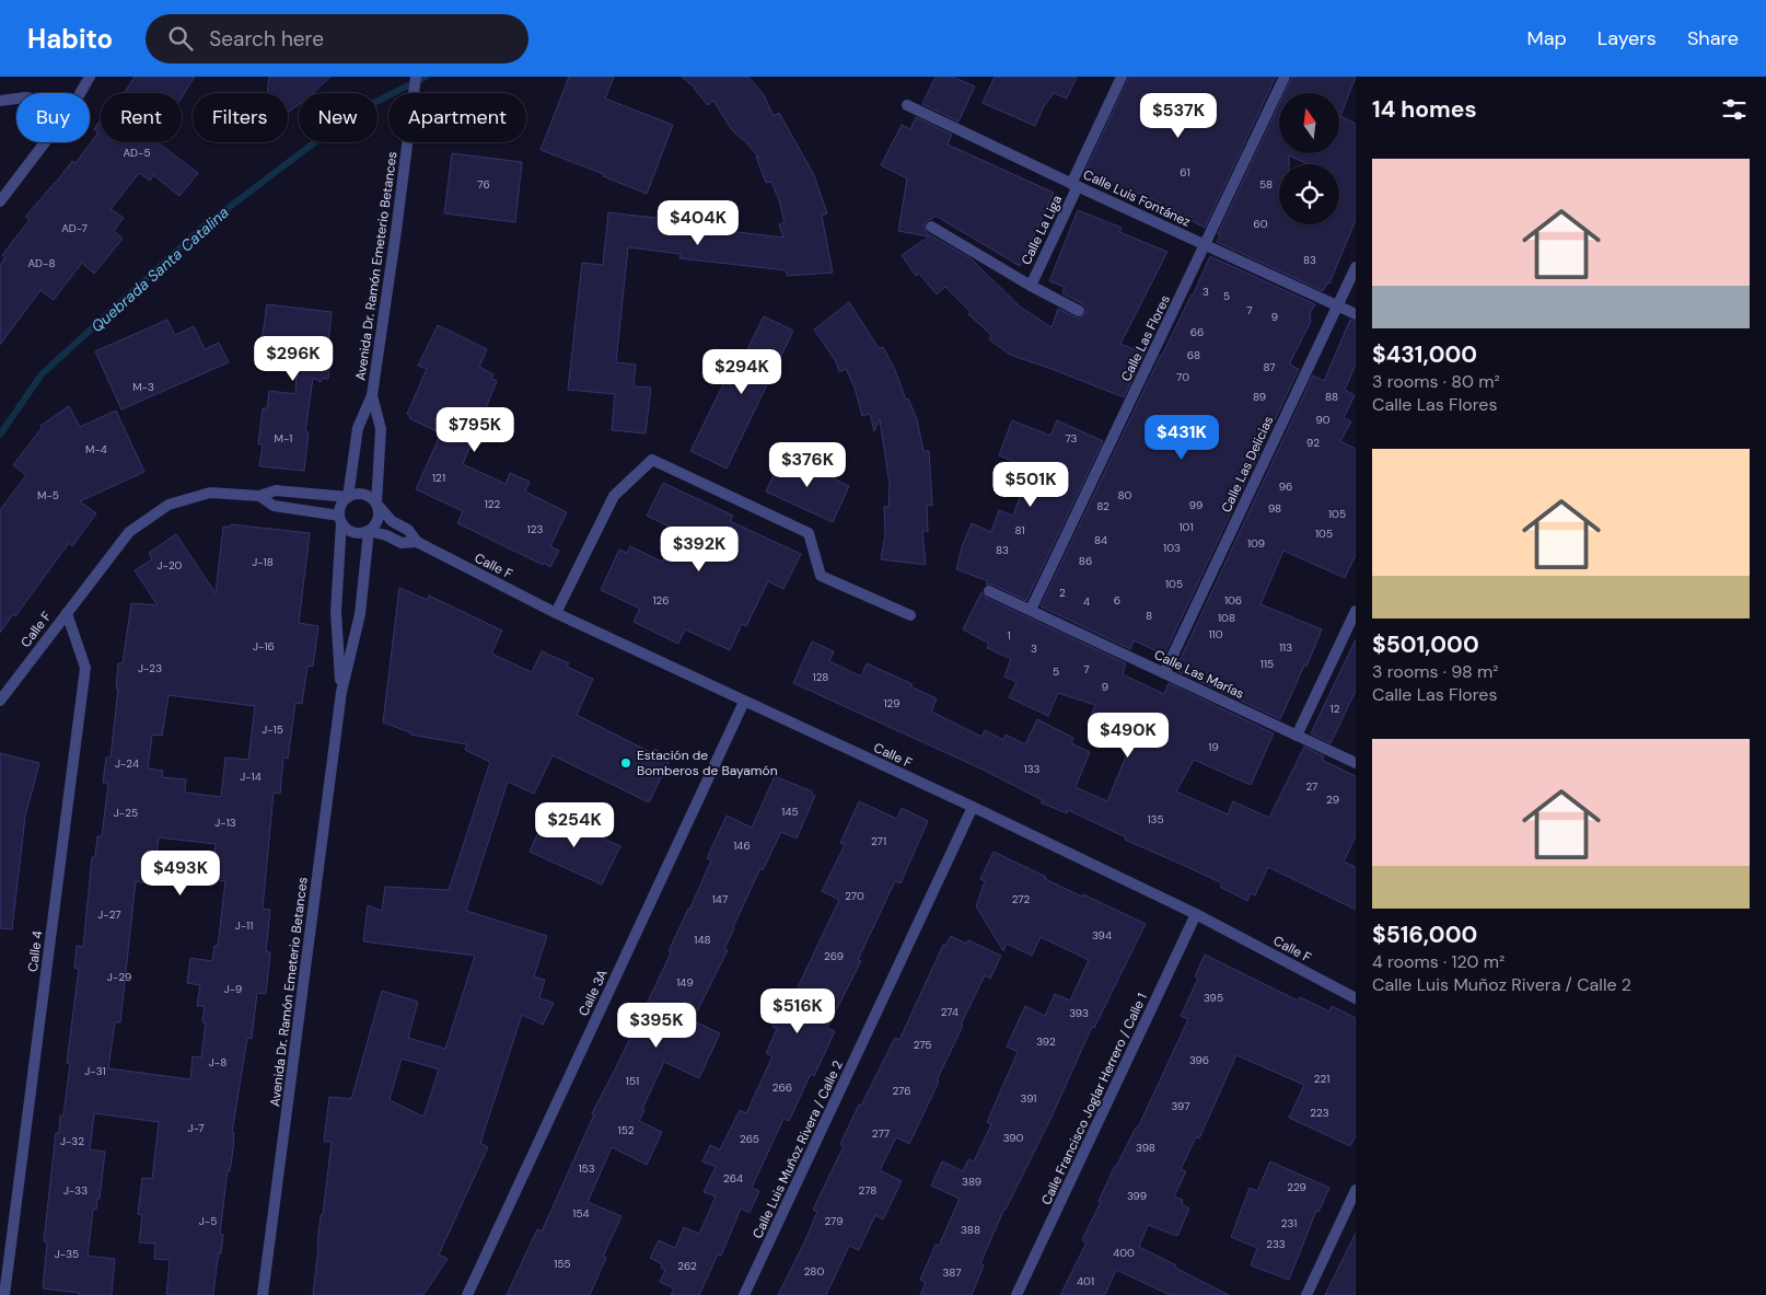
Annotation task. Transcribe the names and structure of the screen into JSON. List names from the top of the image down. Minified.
{"streets":{"street":["Calle Luis Fontánez","Calle La Liga","Avenida Dr. Ramón Emeterio Betances","Calle Las Flores","Calle Las Delicias","Calle F","Calle Las Marías","Calle 4","Calle 3A","Calle Francisco Joglar Herrero / Calle 1","Calle Luis Muñoz Rivera / Calle 2"]},"crossings":[["Calle Luis Fontánez","Calle La Liga"],["Calle Luis Fontánez","Calle Las Flores"],["Calle Luis Fontánez","Calle Las Delicias"],["Avenida Dr. Ramón Emeterio Betances","Calle F"],["Calle Las Flores","Calle Las Marías"],["Calle Las Delicias","Calle Las Marías"],["Calle F","Calle 4"],["Calle F","Calle 3A"],["Calle F","Calle Francisco Joglar Herrero / Calle 1"],["Calle F","Calle Luis Muñoz Rivera / Calle 2"]],"water":["Quebrada Santa Catalina"],"places":["Estación de Bomberos de Bayamón"],"house_numbers":["AD-5","61","76","58","60","AD-7","83","AD-8","3","5","7","9","66","68","87","70","M-3","89","88","90","M-1","73","92","M-4","121","96","M-5","80","122","99","82","98","105","101","123","81","105","84","109","103","83","86","J-18","J-20","105","2","126","6","106","4","8","108","110","1","J-16","113","3","115","J-23","7","5","128","9","129","12","J-15","19","J-24","133","J-14","27","29","145","J-25","135","J-13","271","146","270","147","272","J-27","J-11","394","148","269","J-29","149","J-9","395","274","393","392","275","396","J-8","J-31","221","151","266","276","391","397","223","J-7","152","277","390","265","J-32","398","153","264","389","229","J-33","278","399","154","J-5","279","231","388","233","400","J-35","155","262","280","387","401"],"north":"top","page":{"header":"Habito","search":"Search here","nav":["Map","Layers","Share"],"heading":"14 homes","price":["$537K","$404K","$296K","$294K","$795K","$431K","$376K","$501K","$392K","$490K","$254K","$493K","$516K","$395K"],"chip":["Buy","Rent","Filters","New","Apartment"],"list":[{"name":"$431,000","note":"3 rooms · 80 m² · Calle Las Flores"},{"name":"$501,000","note":"3 rooms · 98 m² · Calle Las Flores"},{"name":"$516,000","note":"4 rooms · 120 m² · Calle Luis Muñoz Rivera / Calle 2"}]}}
